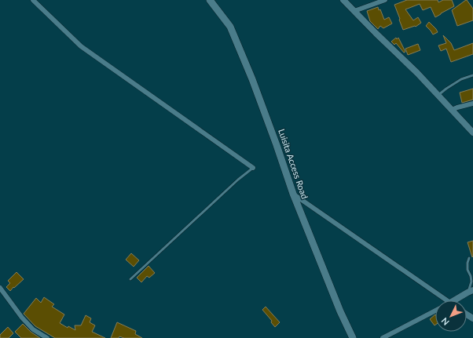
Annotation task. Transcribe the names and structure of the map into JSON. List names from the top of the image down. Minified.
{"streets":{"main road":["Luisita Access Road"]},"north":"bottom left"}
